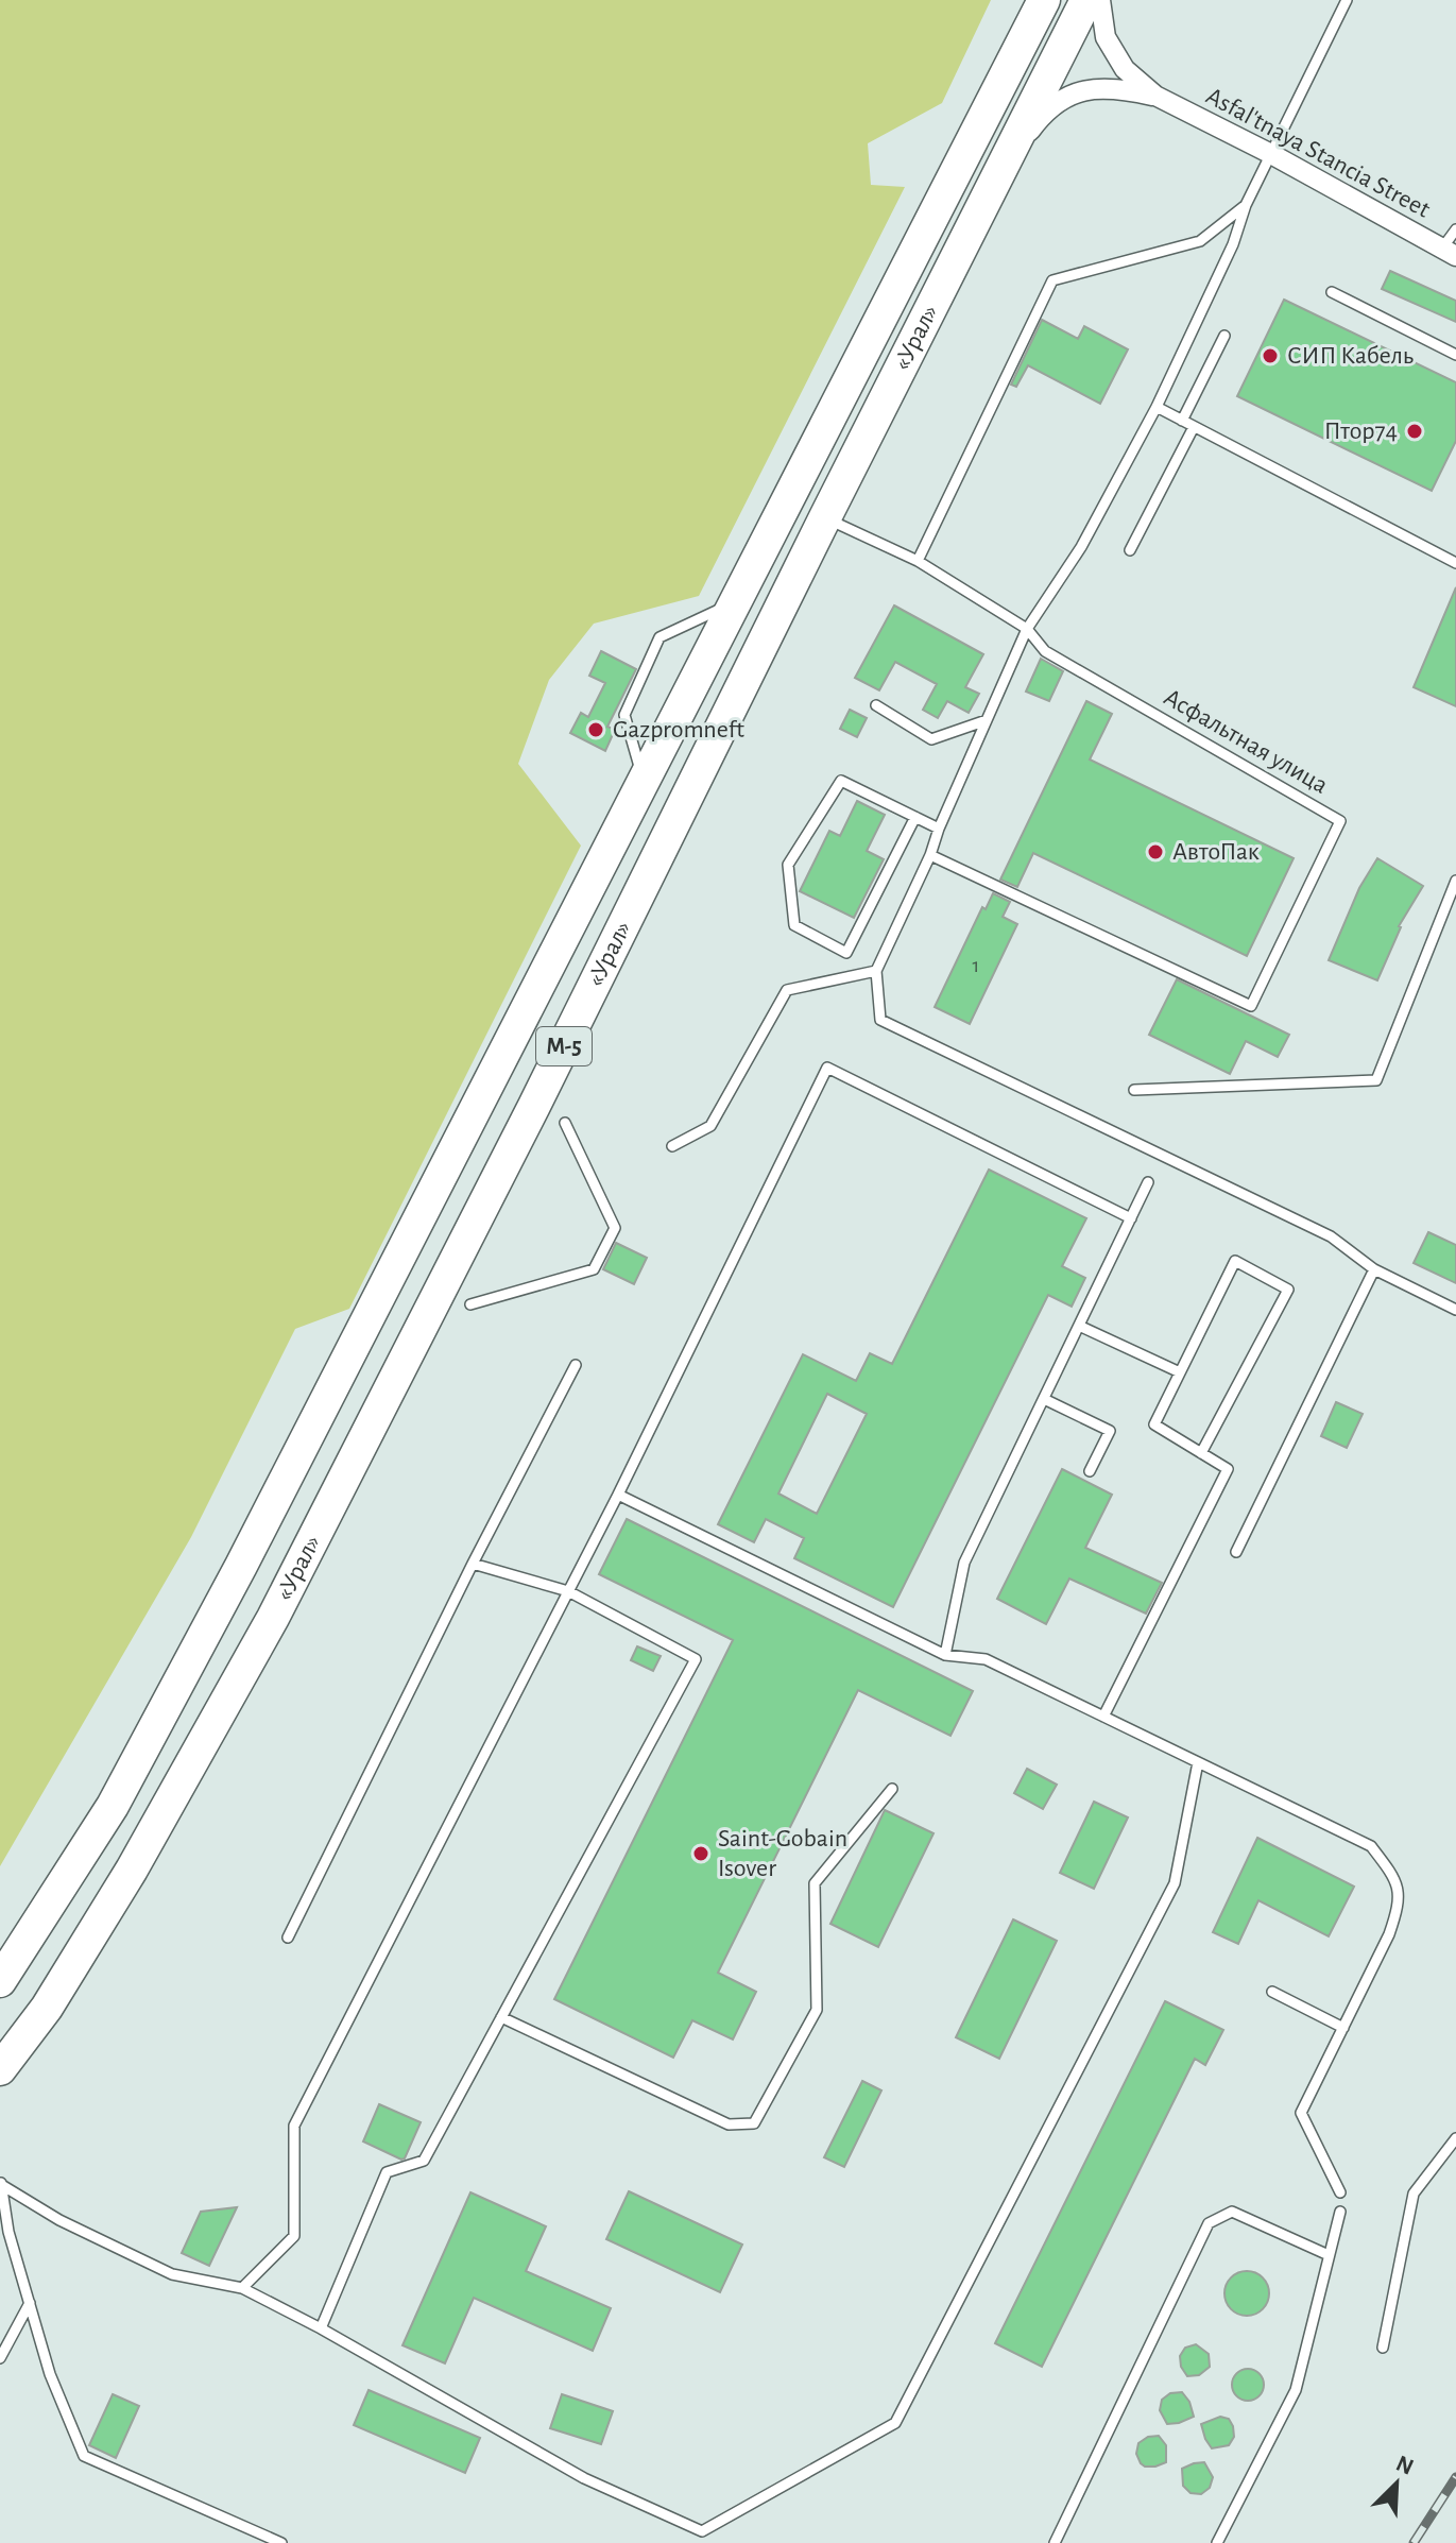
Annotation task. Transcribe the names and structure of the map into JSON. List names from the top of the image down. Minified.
{"streets":{"main road":["«Урал»","М-5"],"street":["Asfal'tnaya Stancia Street"],"lane":["Асфальтная улица"]},"crossings":[["«Урал»","Асфальтная улица"]],"places":["СИП Кабель","Птор74","Gazpromneft","АвтоПак","Saint-Gobain Isover"],"house_numbers":["1"],"north":"top right"}
